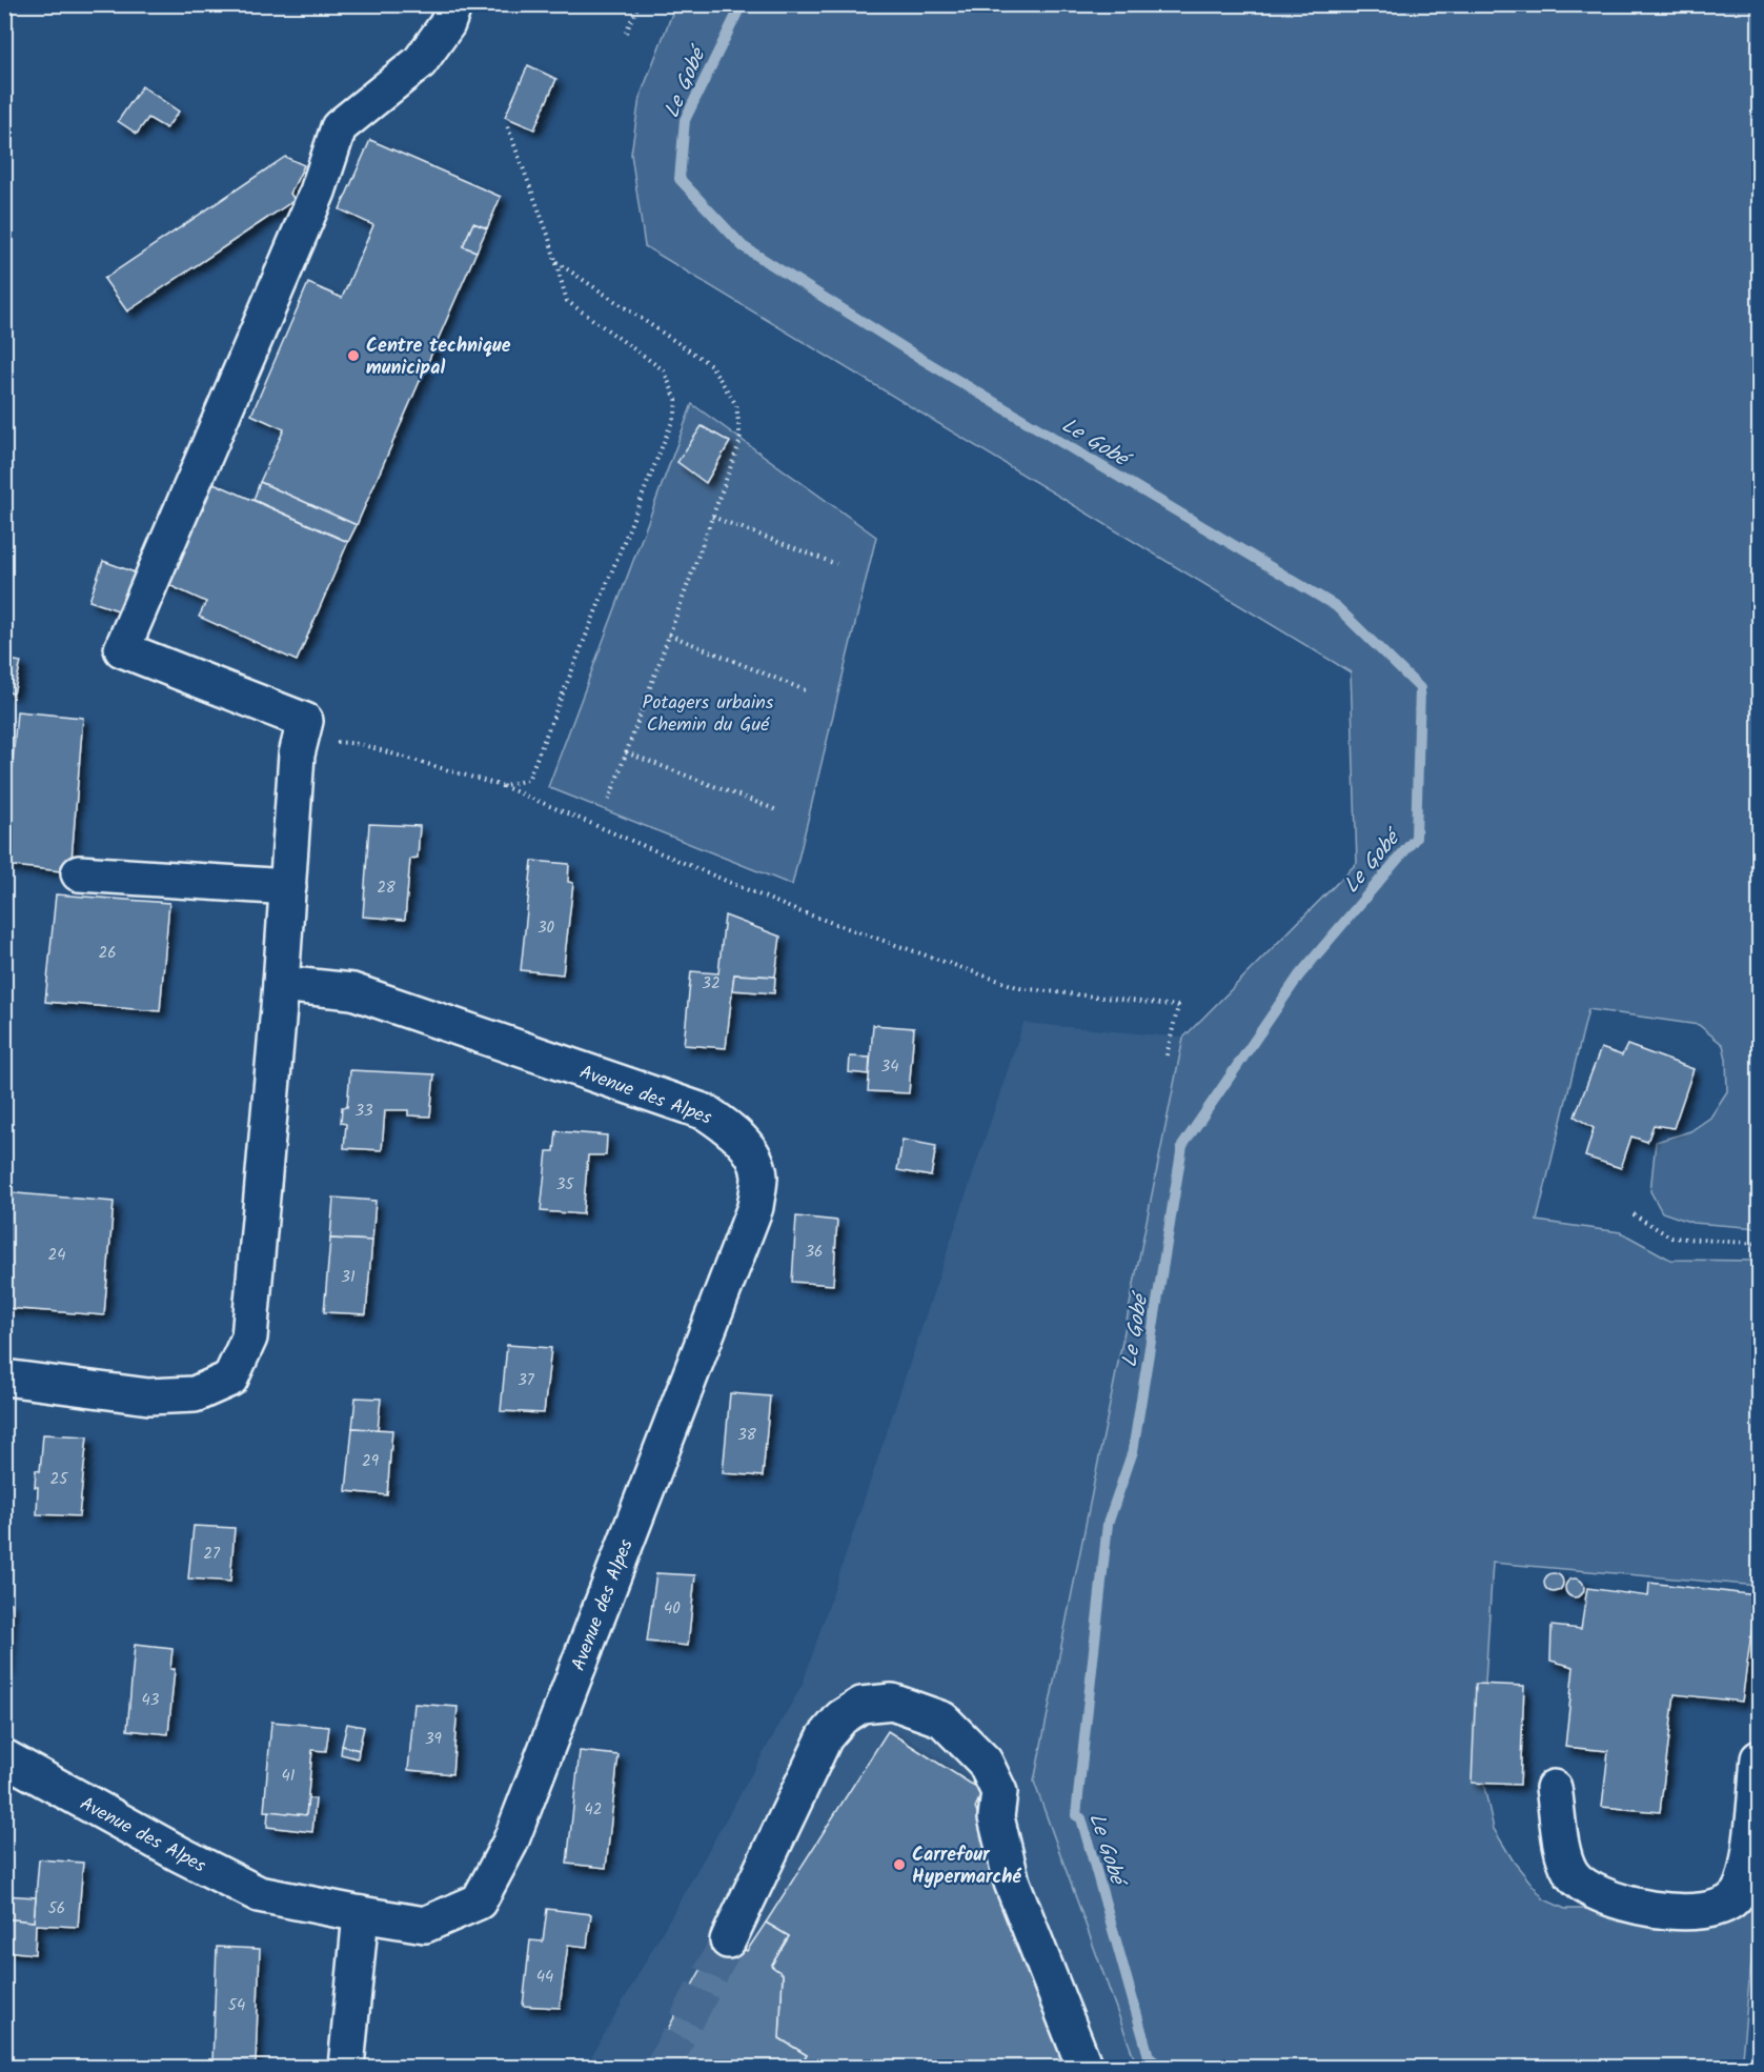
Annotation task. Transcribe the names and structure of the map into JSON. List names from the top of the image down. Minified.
{"streets":{"street":["Avenue des Alpes"]},"water":["Le Gobé"],"parks":["Potagers urbains Chemin du Gué"],"places":["Centre technique municipal","Carrefour Hypermarché"],"house_numbers":["28","30","26","32","34","33","35","36","24","31","37","38","29","25","27","40","43","39","41","42","56","44","54"]}
